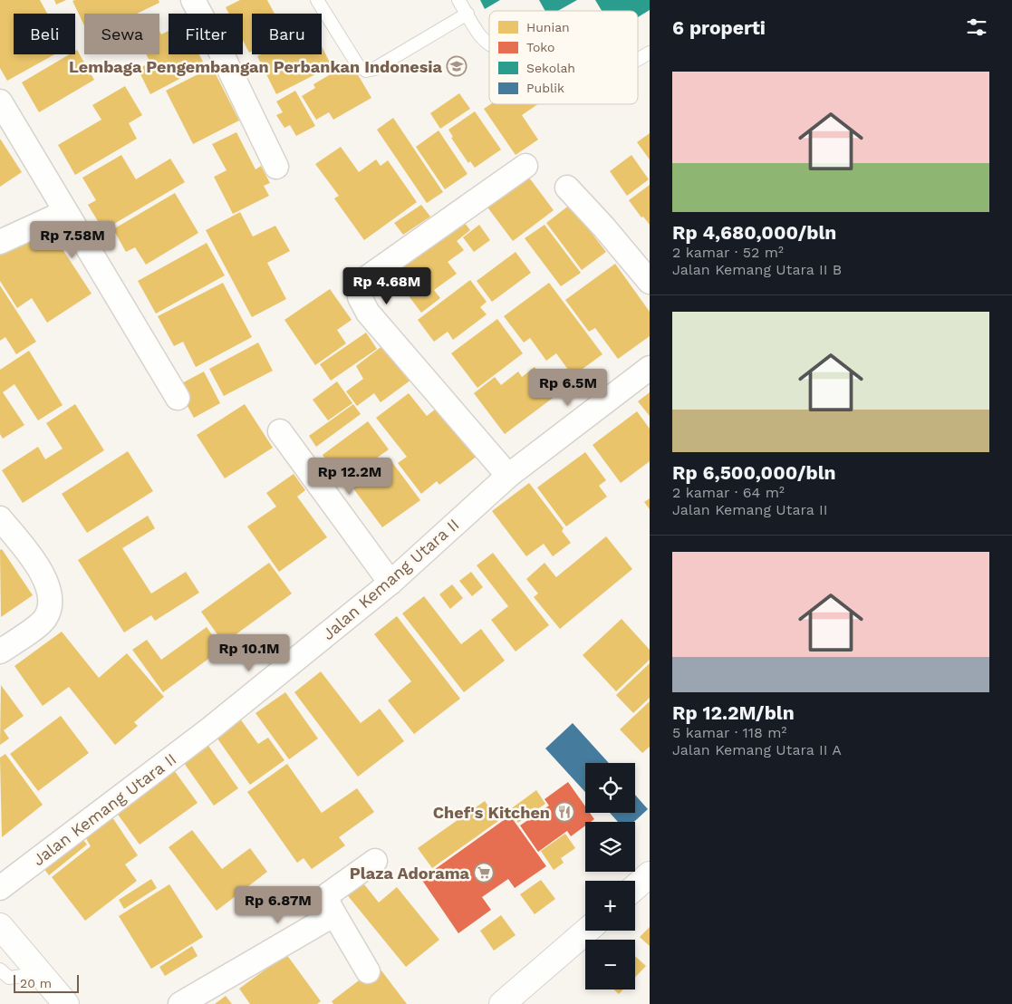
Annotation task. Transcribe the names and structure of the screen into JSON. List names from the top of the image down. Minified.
{"streets":{"street":["Jalan Kemang Utara II"]},"places":{"school or university":["Lembaga Pengembangan Perbankan Indonesia"],"restaurant":["Chef's Kitchen"],"supermarket":["Plaza Adorama"]},"legend":["Hunian","Toko","Sekolah","Publik"],"scale_bar":"20 m","page":{"heading":"6 properti","chip":["Beli","Sewa","Filter","Baru"],"list":[{"name":"Rp 4,680,000/bln","note":"2 kamar · 52 m² · Jalan Kemang Utara II B"},{"name":"Rp 6,500,000/bln","note":"2 kamar · 64 m² · Jalan Kemang Utara II"},{"name":"Rp 12.2M/bln","note":"5 kamar · 118 m² · Jalan Kemang Utara II A"}],"price":["Rp 7.58M","Rp 4.68M","Rp 6.5M","Rp 12.2M","Rp 10.1M","Rp 6.87M"],"map_buttons":["+","−"],"scale":"20 m"}}
